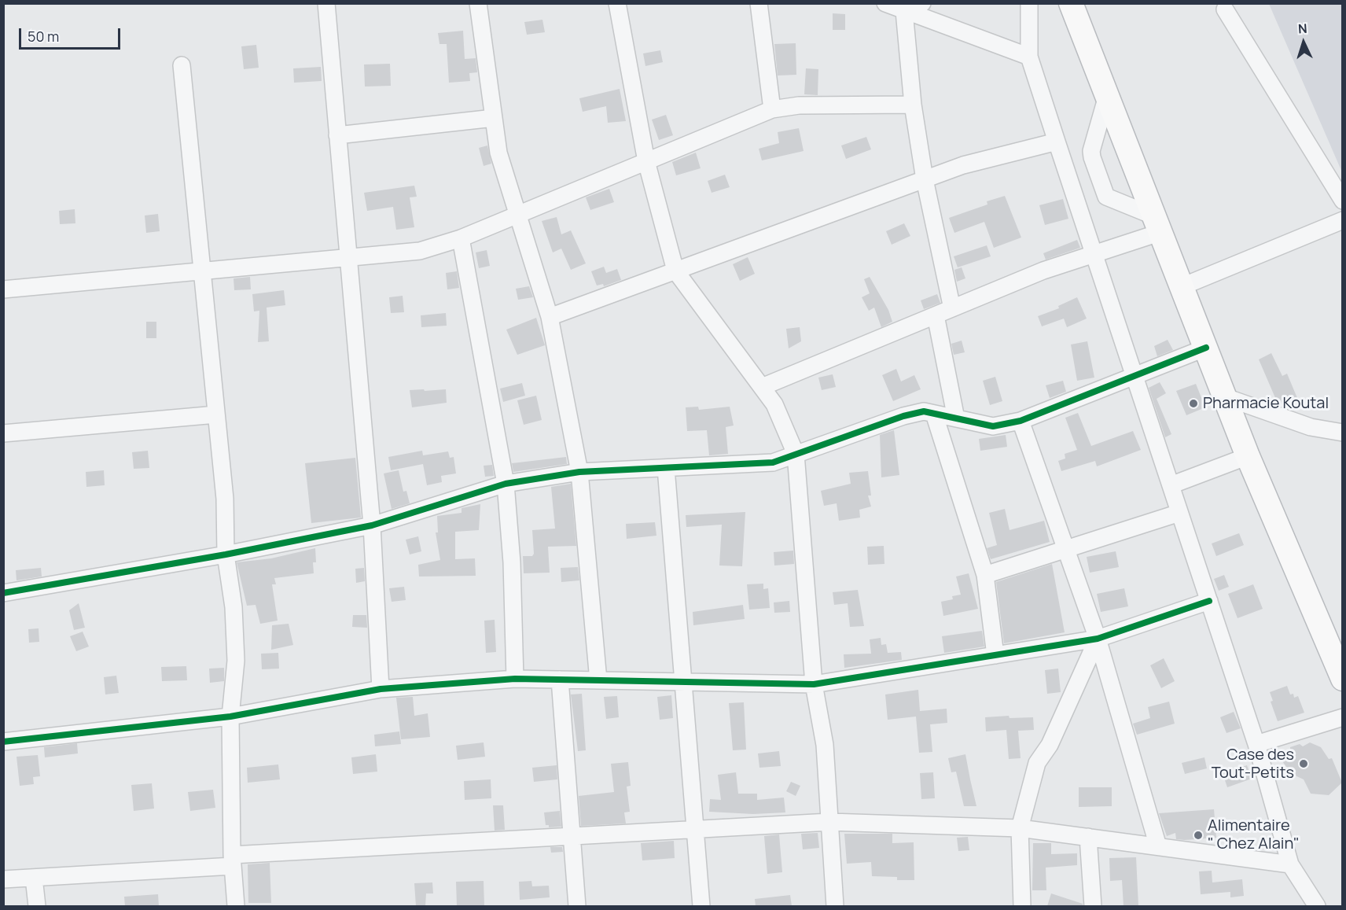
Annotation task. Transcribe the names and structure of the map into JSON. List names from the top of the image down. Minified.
{"places":["Pharmacie Koutal","Case des Tout-Petits","Alimentaire \" Chez Alain\""],"scale_bar":"50 m","north":"top"}
